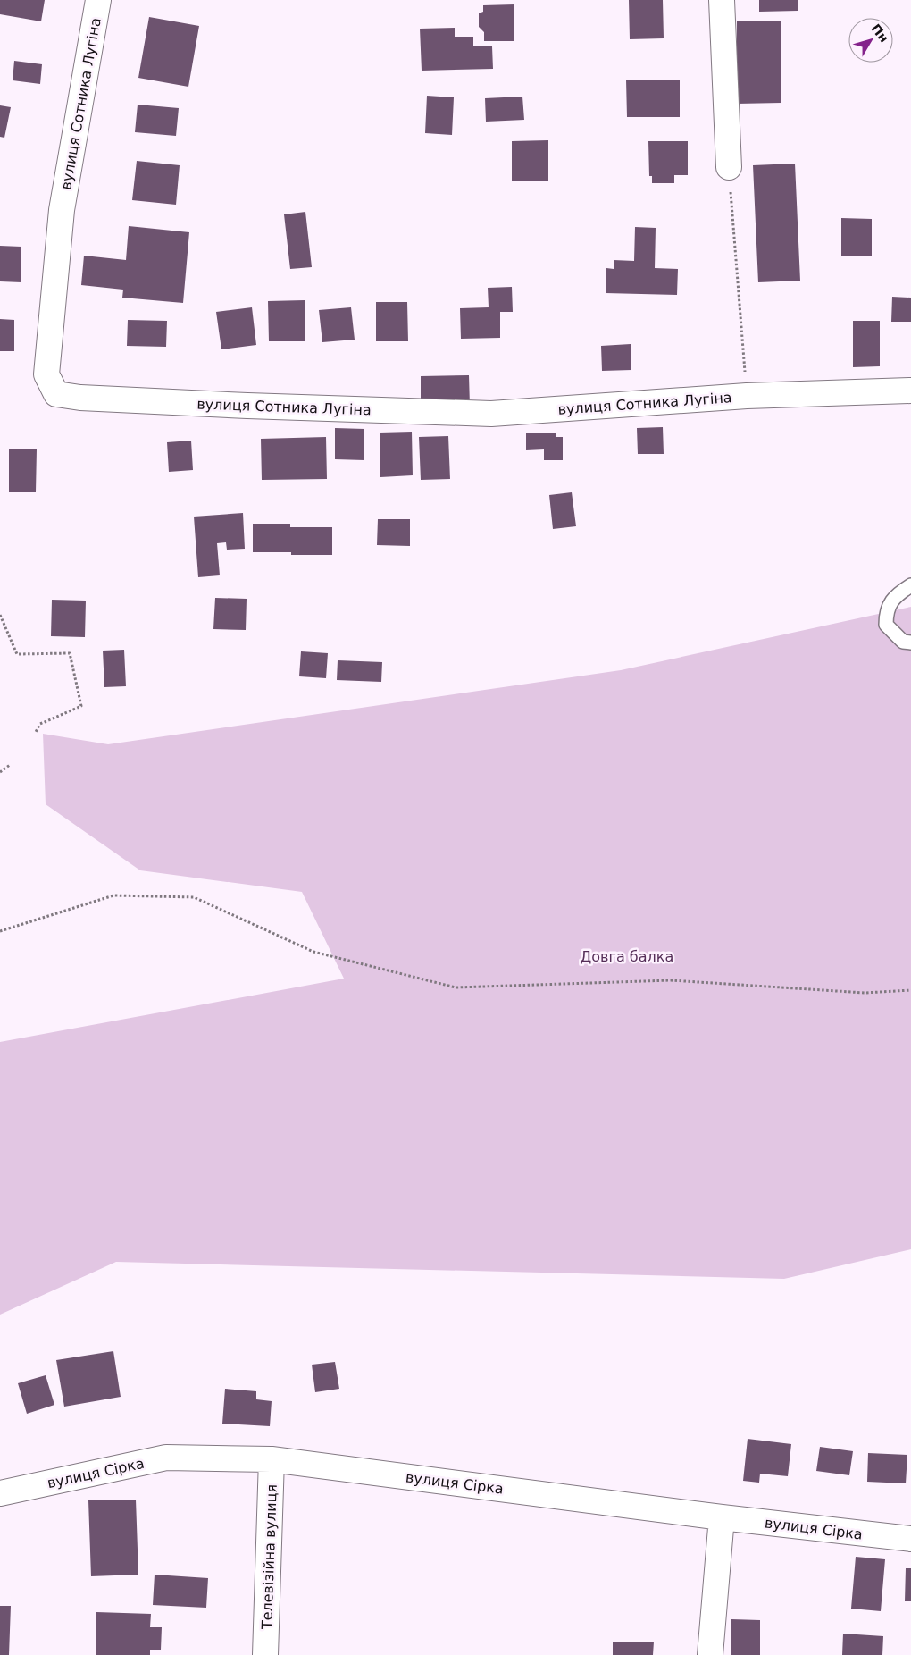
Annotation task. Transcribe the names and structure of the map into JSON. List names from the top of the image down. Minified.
{"streets":{"street":["вулиця Сотника Лугіна","вулиця Сірка","Телевізійна вулиця"]},"crossings":[["вулиця Сірка","Телевізійна вулиця"]],"parks":["Довга балка"],"north":"top right"}
